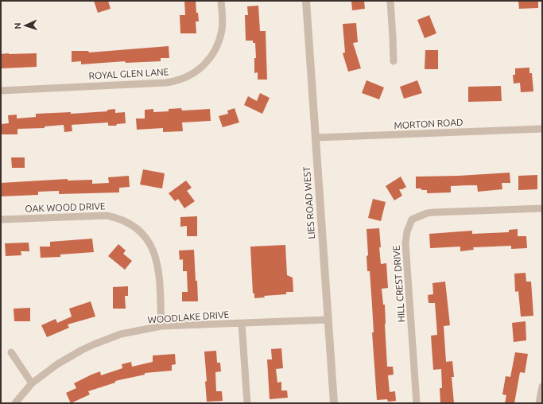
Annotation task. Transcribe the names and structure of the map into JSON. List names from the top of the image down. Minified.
{"streets":{"street":["ROYAL GLEN LANE","MORTON ROAD","LIES ROAD WEST","OAK WOOD DRIVE","HILL CREST DRIVE","WOODLAKE DRIVE"]},"crossings":[["MORTON ROAD","LIES ROAD WEST"],["LIES ROAD WEST","WOODLAKE DRIVE"],["OAK WOOD DRIVE","WOODLAKE DRIVE"]],"north":"left"}
